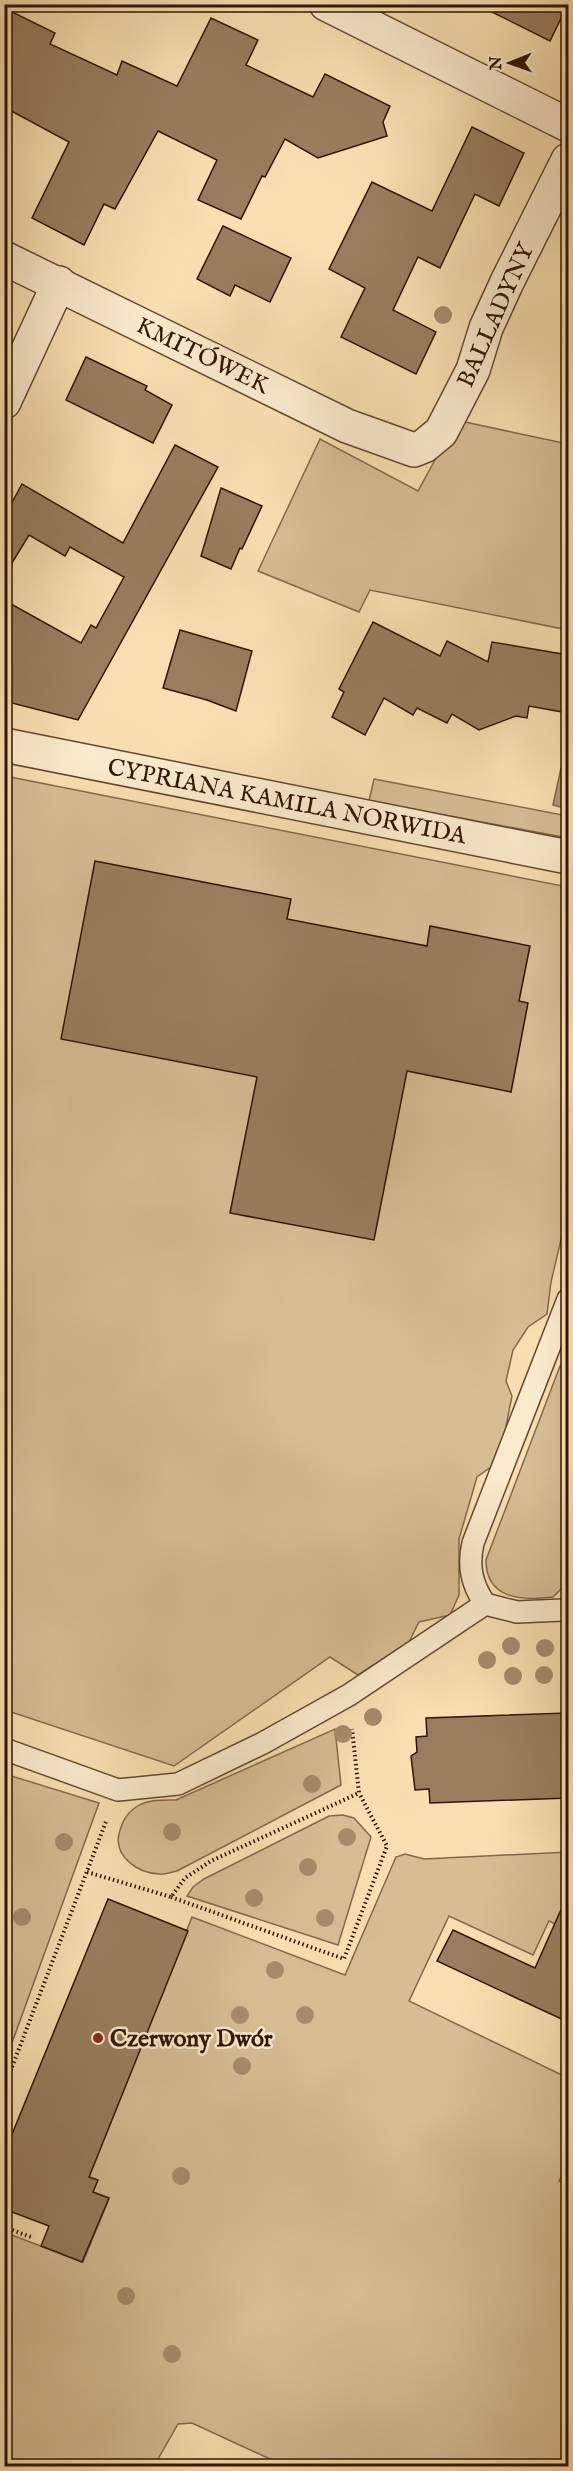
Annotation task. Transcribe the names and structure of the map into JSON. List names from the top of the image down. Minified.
{"streets":{"street":["BALLADYNY","KMITÓWEK","CYPRIANA KAMILA NORWIDA"]},"crossings":[["BALLADYNY","KMITÓWEK"]],"places":["Czerwony Dwór"],"north":"left"}
